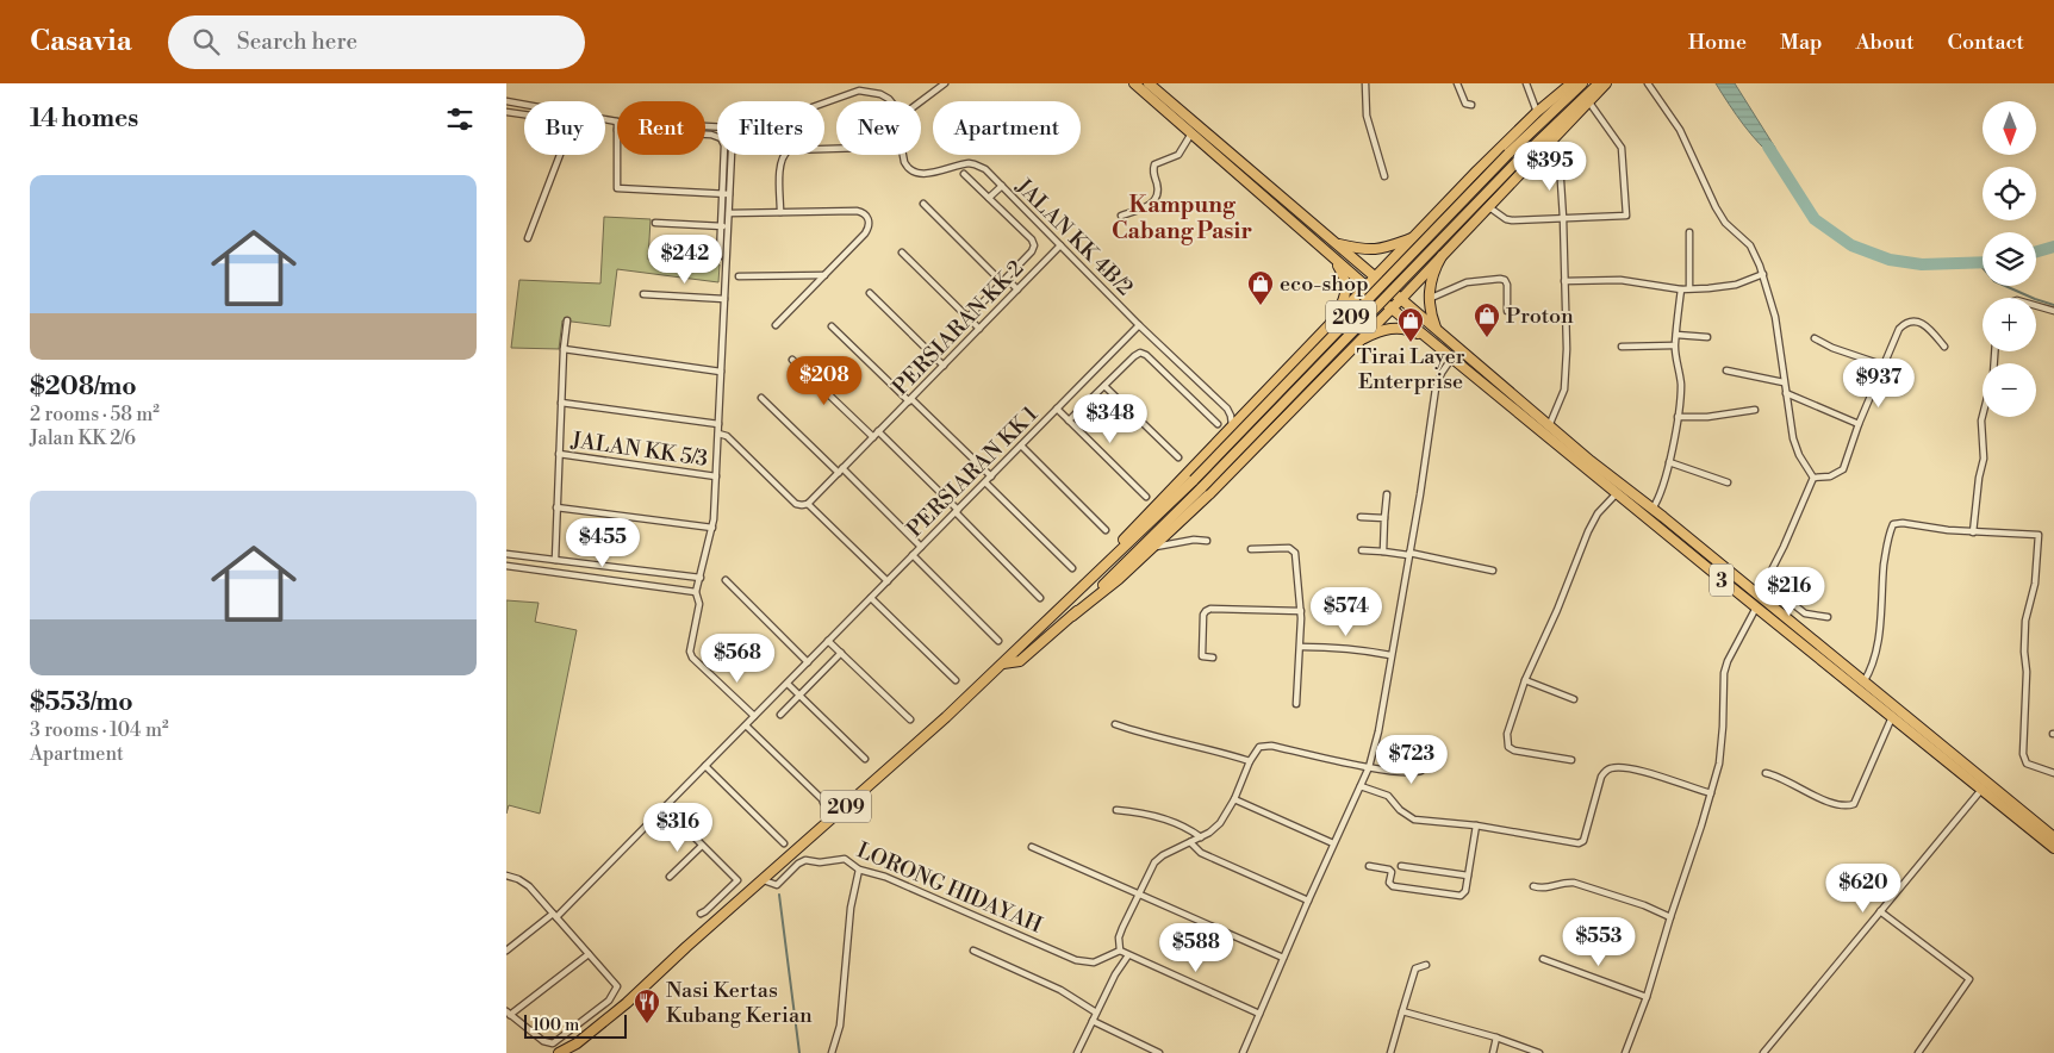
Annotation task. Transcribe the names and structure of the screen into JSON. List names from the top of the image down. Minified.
{"streets":{"main road":["209","3"],"street":["JALAN KK 4B/2","PERSIARAN KK 2","JALAN KK 5/3","PERSIARAN KK 1","LORONG HIDAYAH"]},"crossings":[["JALAN KK 4B/2","PERSIARAN KK 2"],["JALAN KK 4B/2","PERSIARAN KK 1"],["209","LORONG HIDAYAH"]],"districts":["Kampung Cabang Pasir"],"places":{"shop":["eco-shop","Proton","Tirai Layer Enterprise"],"restaurant":["Nasi Kertas Kubang Kerian"]},"scale_bar":"100 m","north":"bottom","page":{"header":"Casavia","search":"Search here","nav":["Home","Map","About","Contact"],"heading":"14 homes","map_buttons":["+","−"],"chip":["Buy","Rent","Filters","New","Apartment"],"price":["$395","$242","$208","$937","$348","$455","$216","$574","$568","$723","$316","$620","$553","$588"],"list":[{"name":"$208/mo","note":"2 rooms · 58 m² · Jalan KK 2/6"},{"name":"$553/mo","note":"3 rooms · 104 m² · Apartment"}],"scale":"100 m"}}
